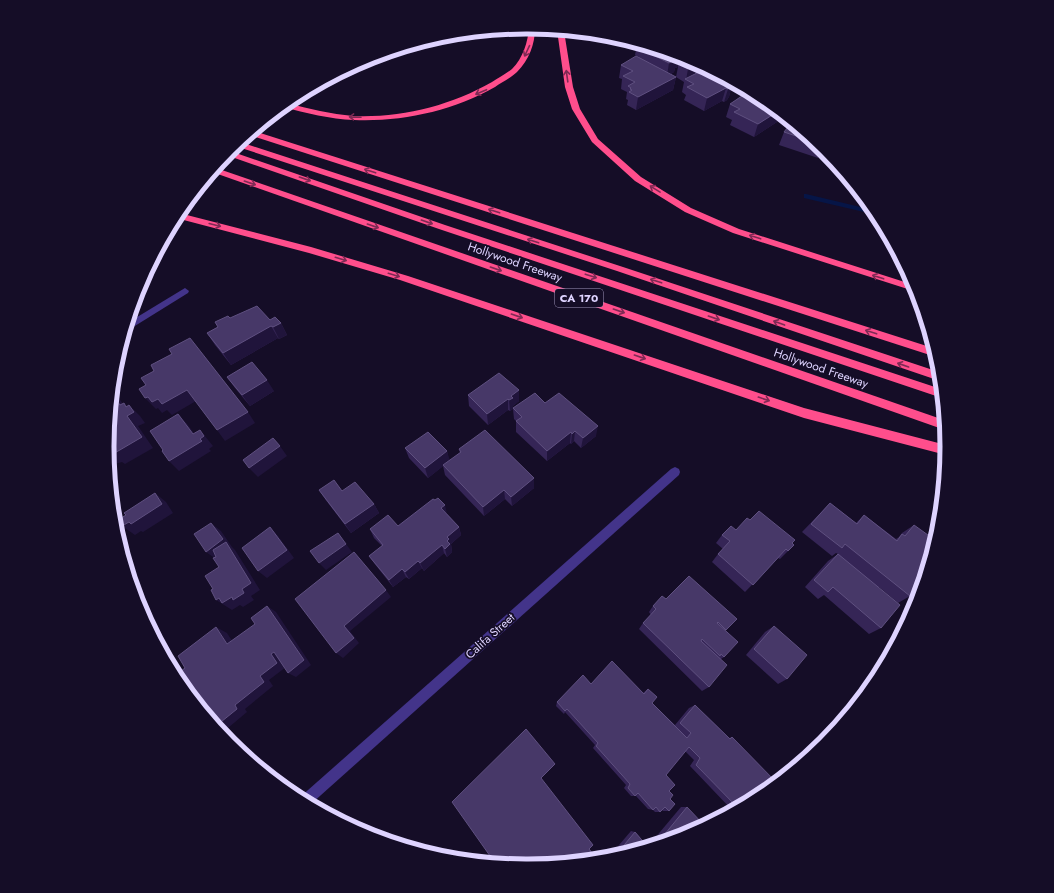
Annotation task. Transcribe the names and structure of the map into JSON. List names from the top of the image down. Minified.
{"streets":{"highway":["Hollywood Freeway","CA 170"],"street":["Califa Street"]}}
